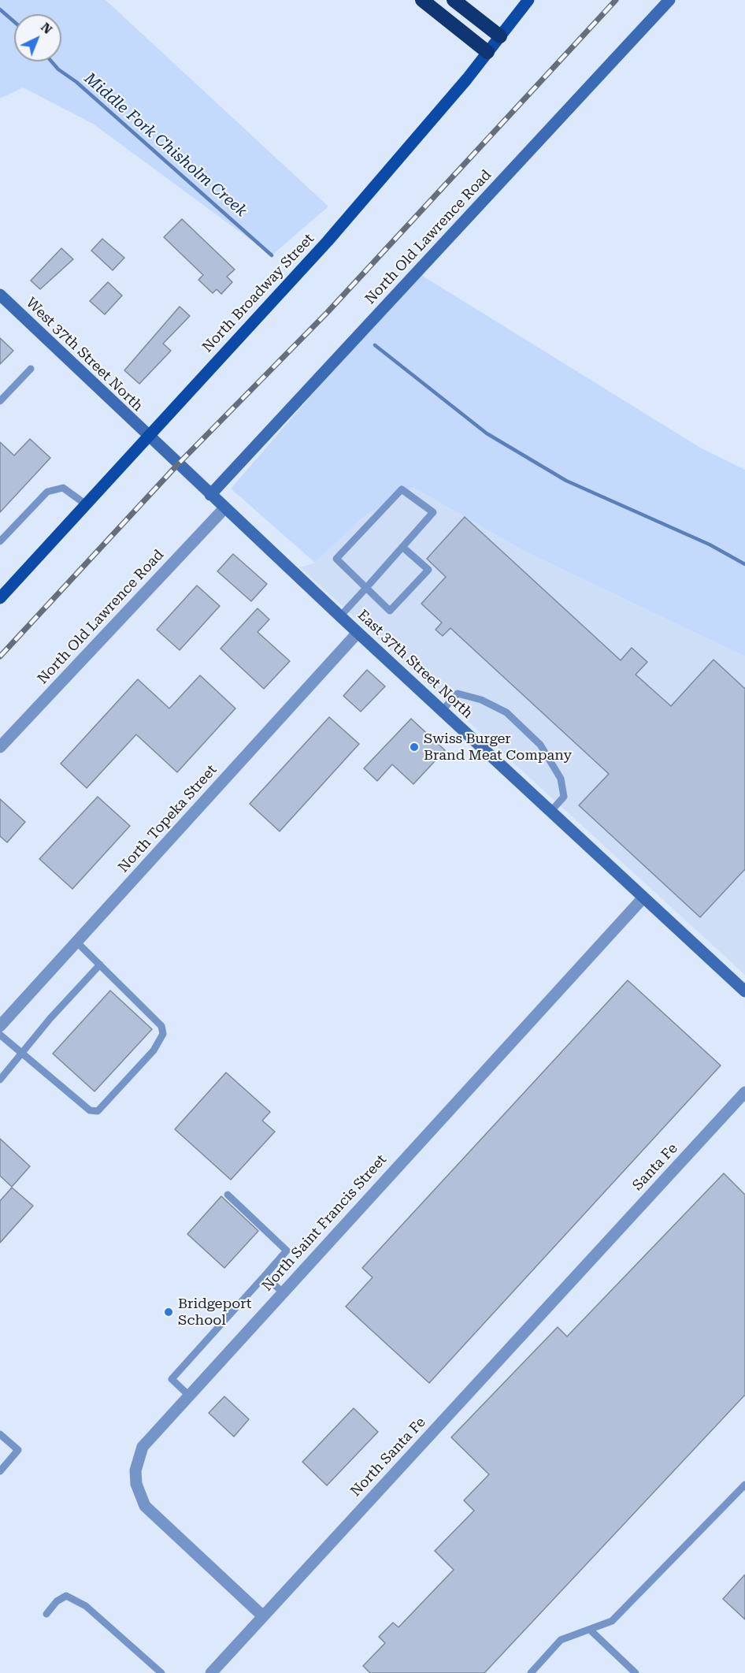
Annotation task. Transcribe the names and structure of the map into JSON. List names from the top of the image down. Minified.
{"streets":{"main road":["North Broadway Street"],"street":["North Old Lawrence Road","West 37th Street North","East 37th Street North","North Topeka Street","Santa Fe","North Saint Francis Street","North Santa Fe"]},"crossings":[["North Old Lawrence Road","East 37th Street North"],["North Broadway Street","West 37th Street North"],["North Broadway Street","East 37th Street North"],["West 37th Street North","East 37th Street North"],["East 37th Street North","North Topeka Street"],["East 37th Street North","North Saint Francis Street"],["Santa Fe","North Santa Fe"],["North Saint Francis Street","North Santa Fe"]],"water":["Middle Fork Chisholm Creek"],"places":["Swiss Burger Brand Meat Company","Bridgeport School"],"north":"top right"}
